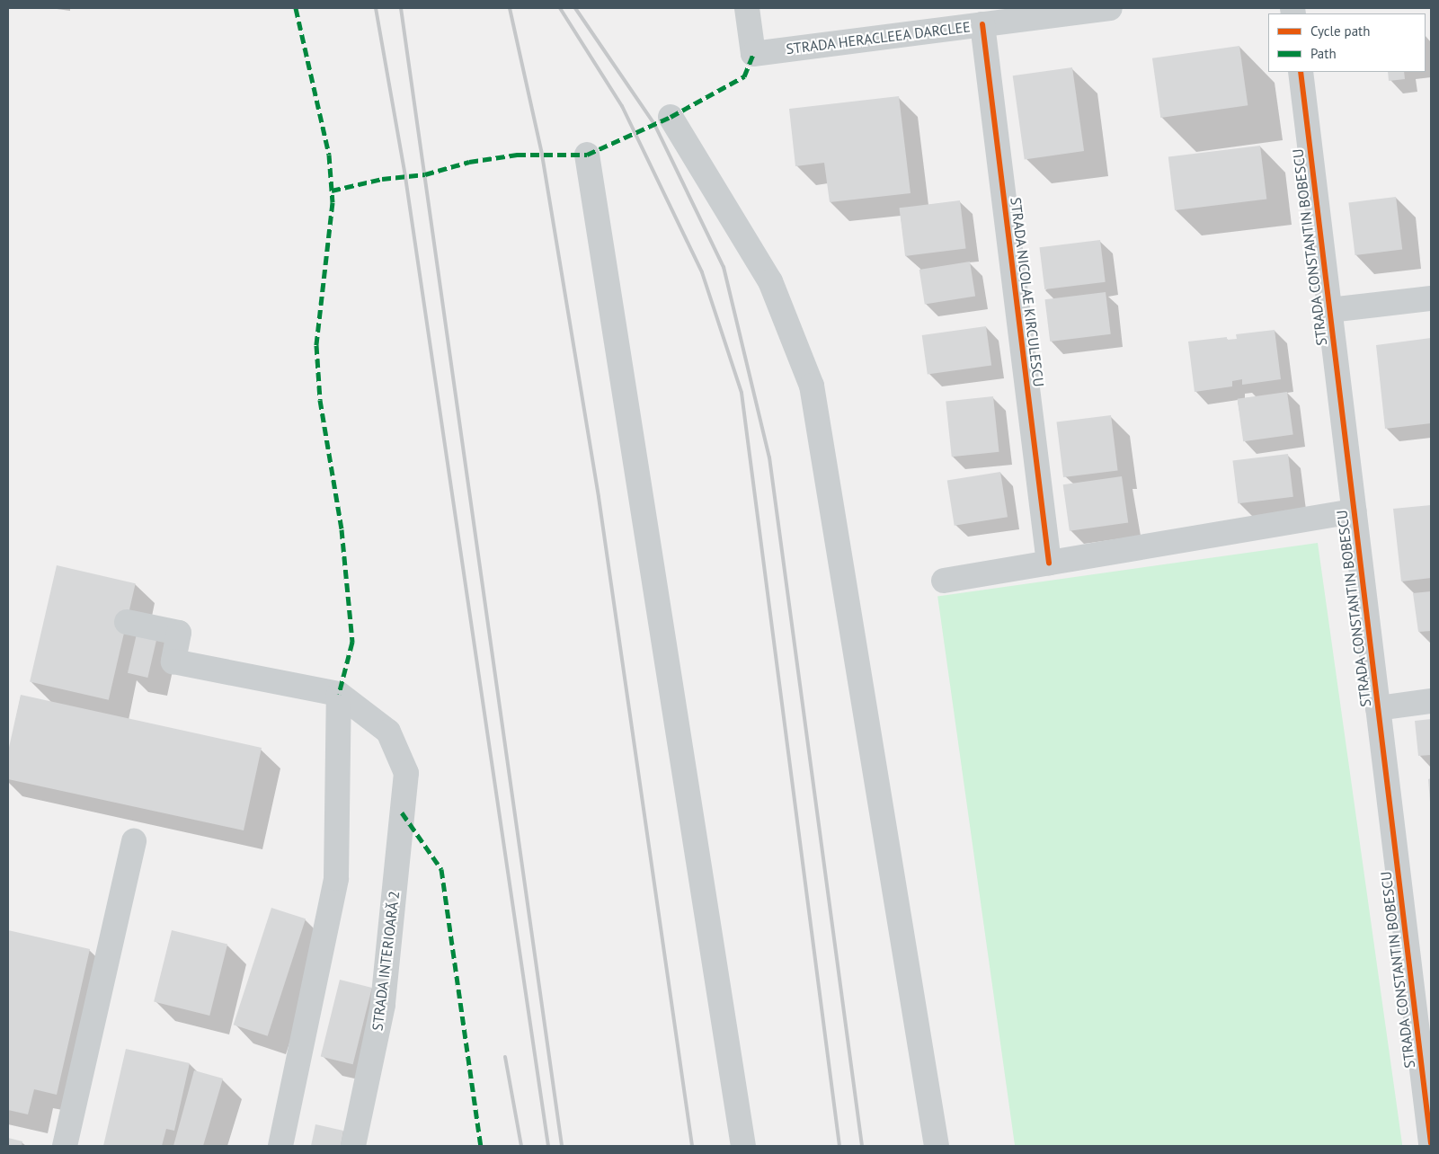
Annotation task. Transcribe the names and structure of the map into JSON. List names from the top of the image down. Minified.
{"streets":{"street":["STRADA HERACLEEA DARCLEE","STRADA CONSTANTIN BOBESCU","STRADA NICOLAE KIRCULESCU","STRADA INTERIOARĂ 2"]},"crossings":[["STRADA HERACLEEA DARCLEE","STRADA NICOLAE KIRCULESCU"]],"legend":["Cycle path","Path"]}
